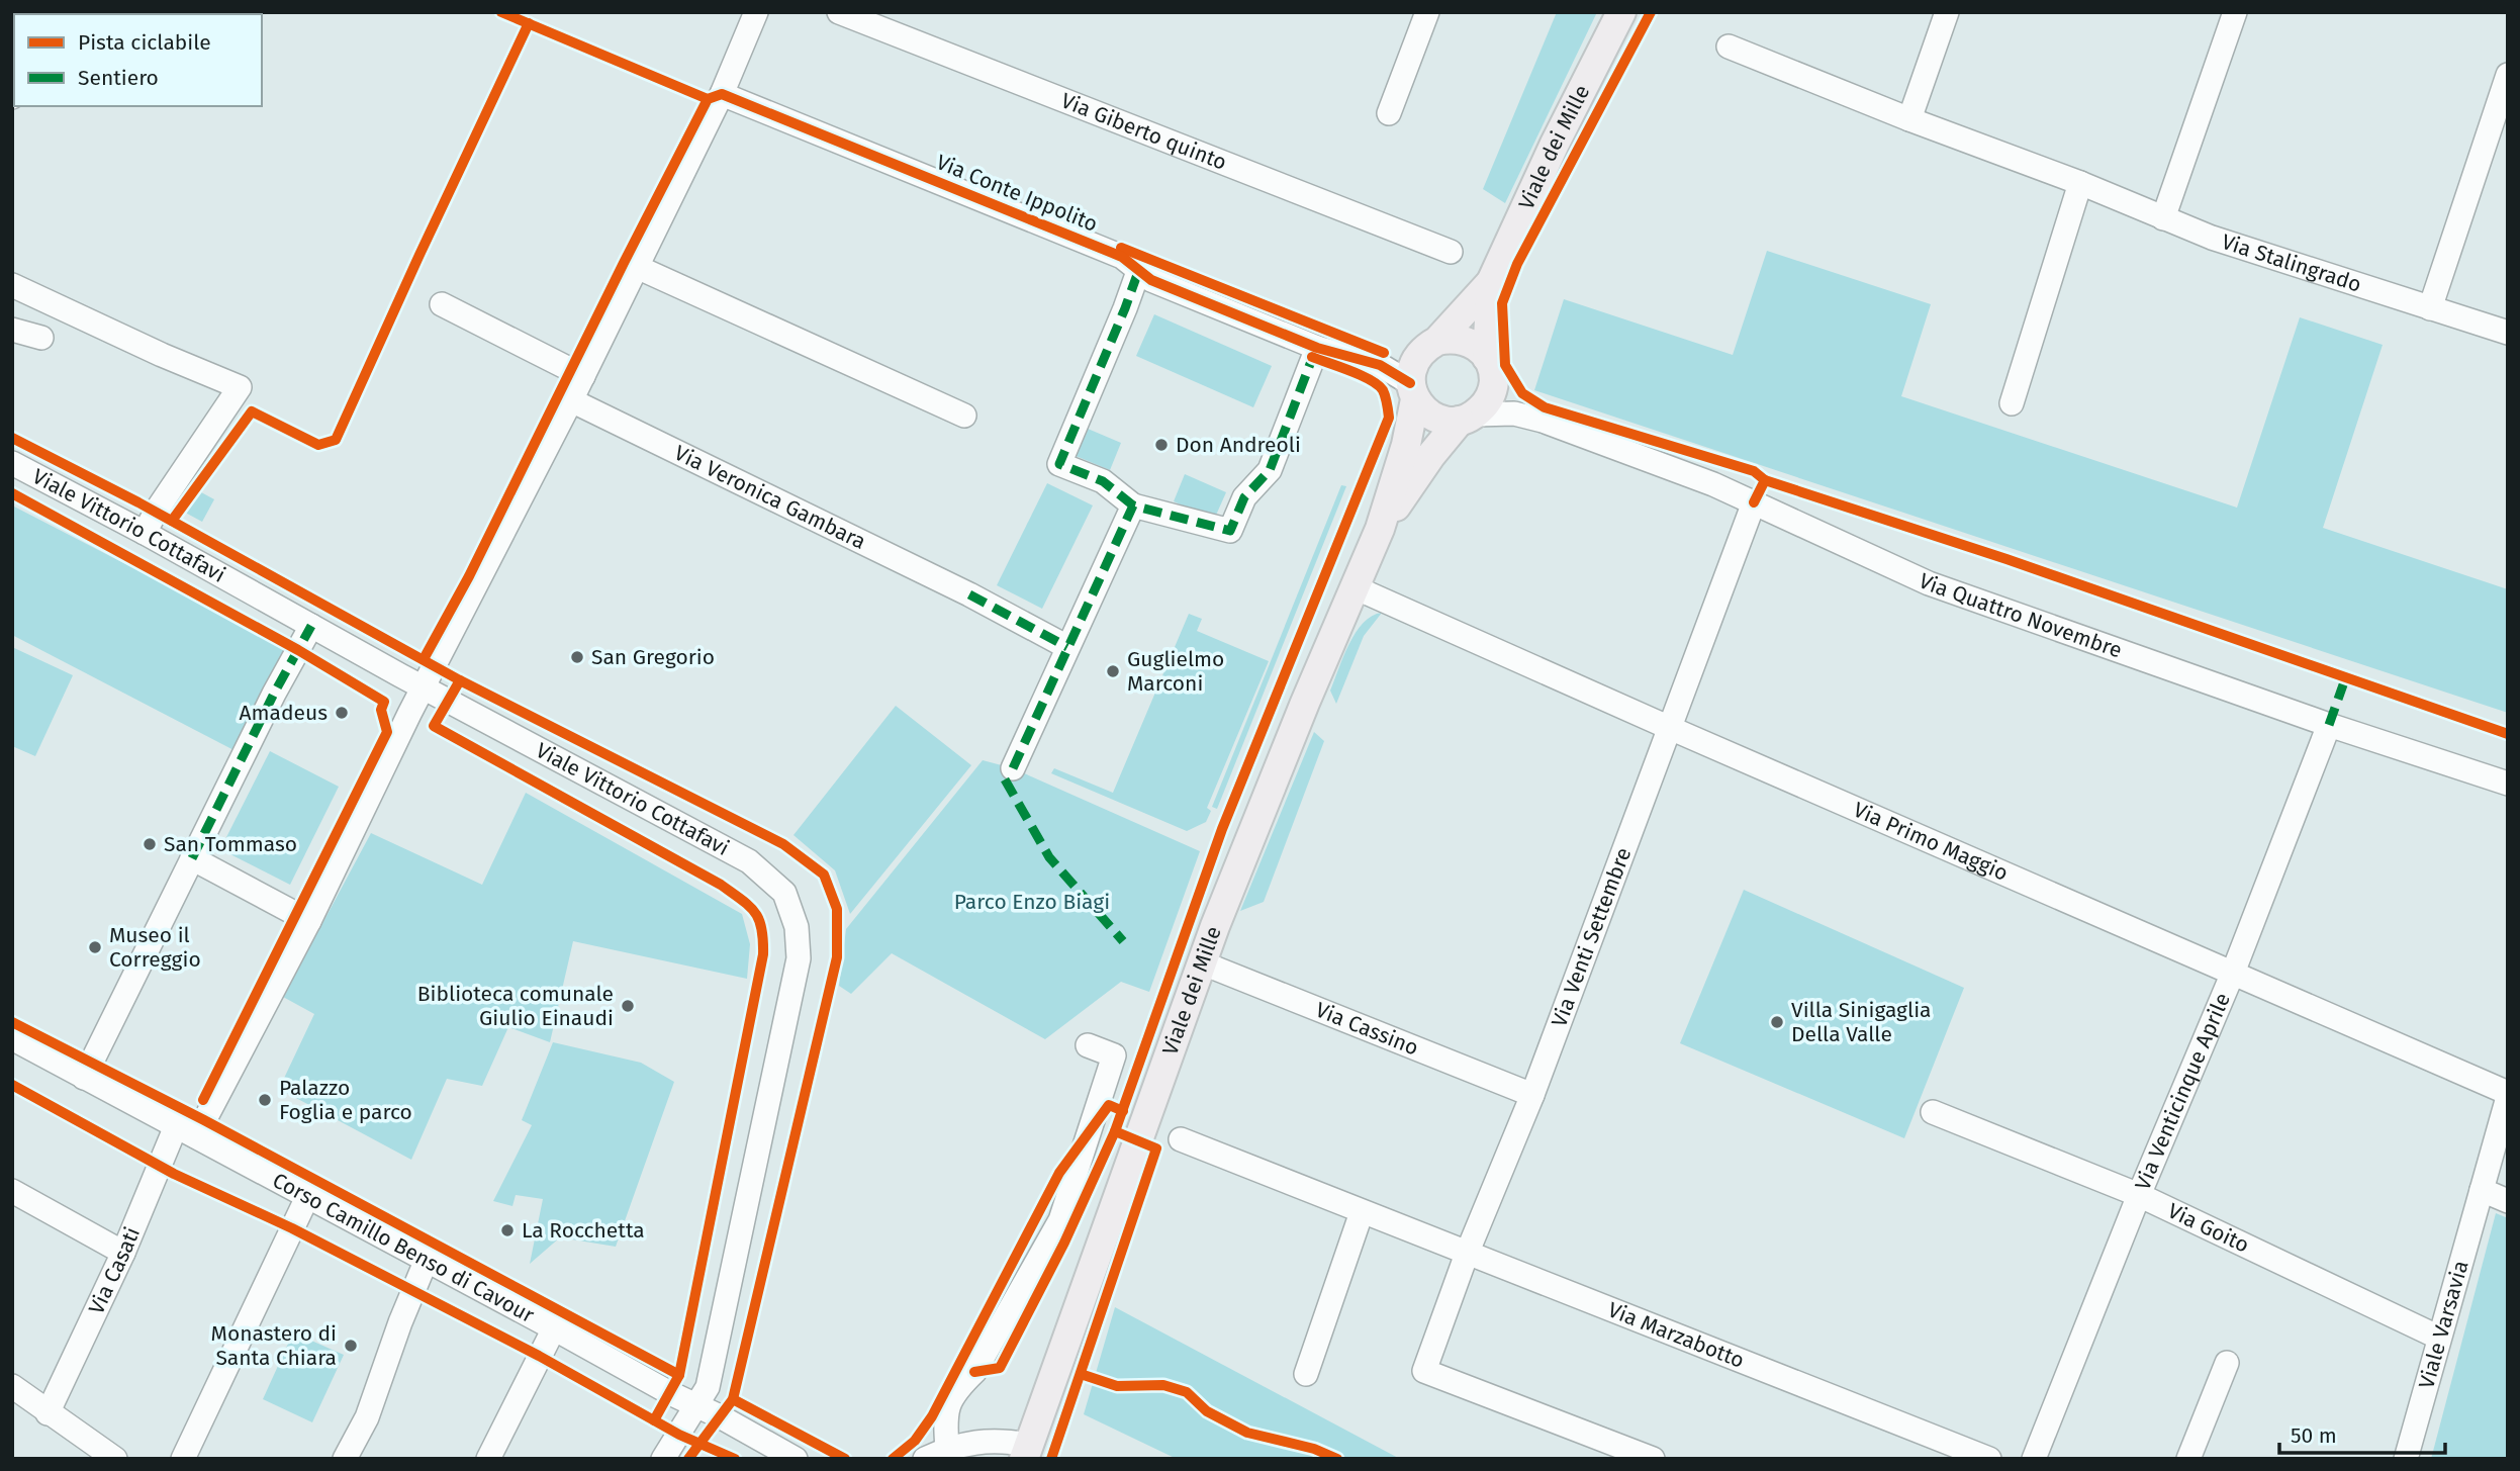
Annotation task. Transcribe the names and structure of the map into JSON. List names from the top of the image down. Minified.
{"streets":{"main road":["Viale dei Mille"],"street":["Via Giberto quinto","Via Conte Ippolito","Via Stalingrado","Via Veronica Gambara","Viale Vittorio Cottafavi","Via Quattro Novembre","Via Primo Maggio","Via Venti Settembre","Via Cassino","Via Venticinque Aprile","Via Goito","Corso Camillo Benso di Cavour","Via Casati","Viale Varsavia","Via Marzabotto"]},"crossings":[["Viale dei Mille","Via Conte Ippolito"],["Viale dei Mille","Via Quattro Novembre"],["Viale dei Mille","Via Primo Maggio"],["Viale dei Mille","Via Cassino"],["Via Conte Ippolito","Via Quattro Novembre"],["Viale Vittorio Cottafavi","Corso Camillo Benso di Cavour"],["Viale Vittorio Cottafavi","Via Casati"],["Via Quattro Novembre","Via Venti Settembre"],["Via Quattro Novembre","Via Venticinque Aprile"],["Via Primo Maggio","Via Venti Settembre"],["Via Primo Maggio","Via Venticinque Aprile"],["Via Primo Maggio","Viale Varsavia"],["Via Venti Settembre","Via Cassino"],["Via Venti Settembre","Via Marzabotto"],["Via Venticinque Aprile","Via Goito"],["Via Goito","Viale Varsavia"],["Corso Camillo Benso di Cavour","Via Casati"]],"parks":["Parco Enzo Biagi"],"places":["Don Andreoli","San Gregorio","Guglielmo Marconi","Amadeus","San Tommaso","Museo il Correggio","Biblioteca comunale Giulio Einaudi","Villa Sinigaglia Della Valle","Palazzo Foglia e parco","La Rocchetta","Monastero di Santa Chiara"],"legend":["Pista ciclabile","Sentiero"],"scale_bar":"50 m"}
